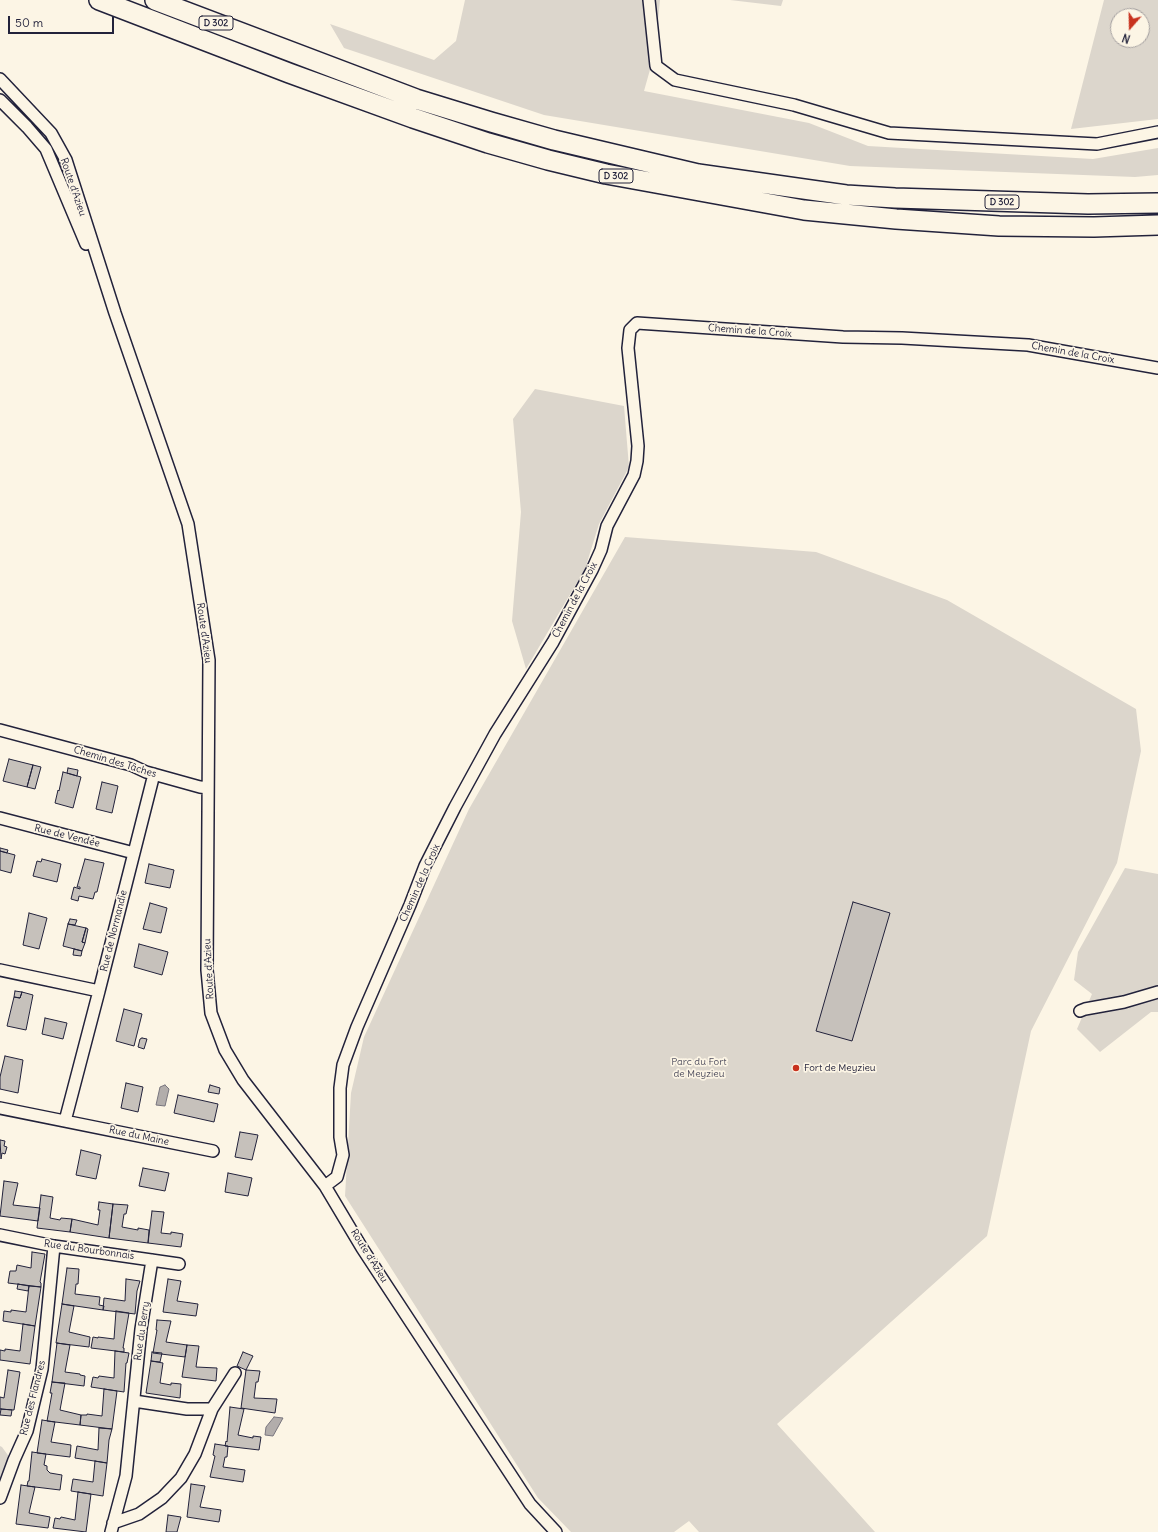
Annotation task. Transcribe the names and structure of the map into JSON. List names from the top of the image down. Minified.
{"streets":{"highway":["D 302"],"street":["Route d'Azieu","Chemin de la Croix","Chemin des Tâches","Rue de Vendée","Rue de Normandie","Rue du Maine","Rue du Bourbonnais","Rue du Berry","Rue des Flandres"]},"crossings":[["Route d'Azieu","Chemin de la Croix"],["Route d'Azieu","Chemin des Tâches"],["Chemin des Tâches","Rue de Normandie"],["Rue de Vendée","Rue de Normandie"],["Rue du Bourbonnais","Rue du Berry"],["Rue du Bourbonnais","Rue des Flandres"]],"parks":["Parc du Fort de Meyzieu"],"places":["Fort de Meyzieu"],"scale_bar":"50 m","north":"bottom"}
